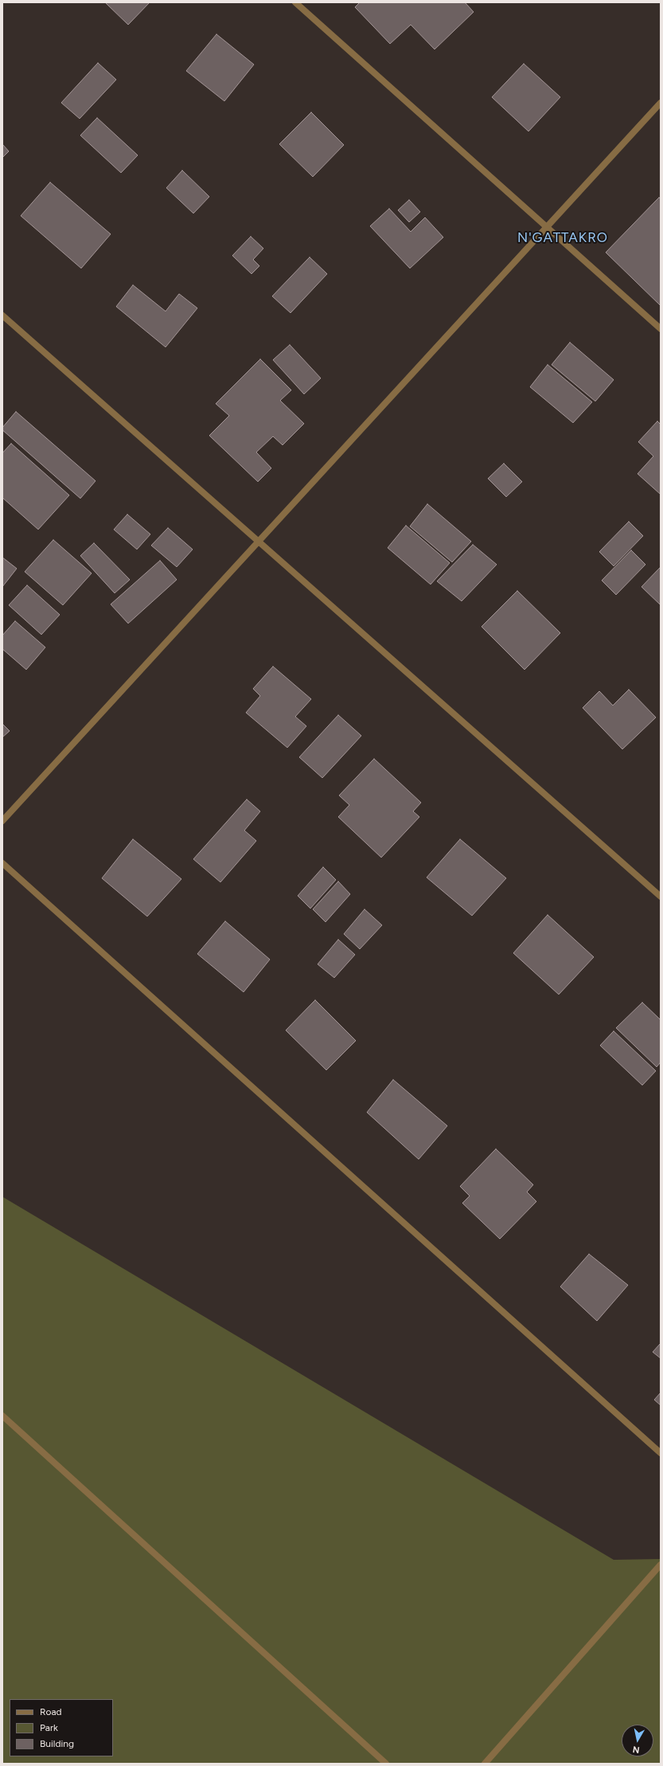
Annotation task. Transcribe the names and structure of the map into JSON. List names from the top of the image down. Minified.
{"districts":["N'GATTAKRO"],"legend":["Road","Park","Building"],"north":"bottom"}
